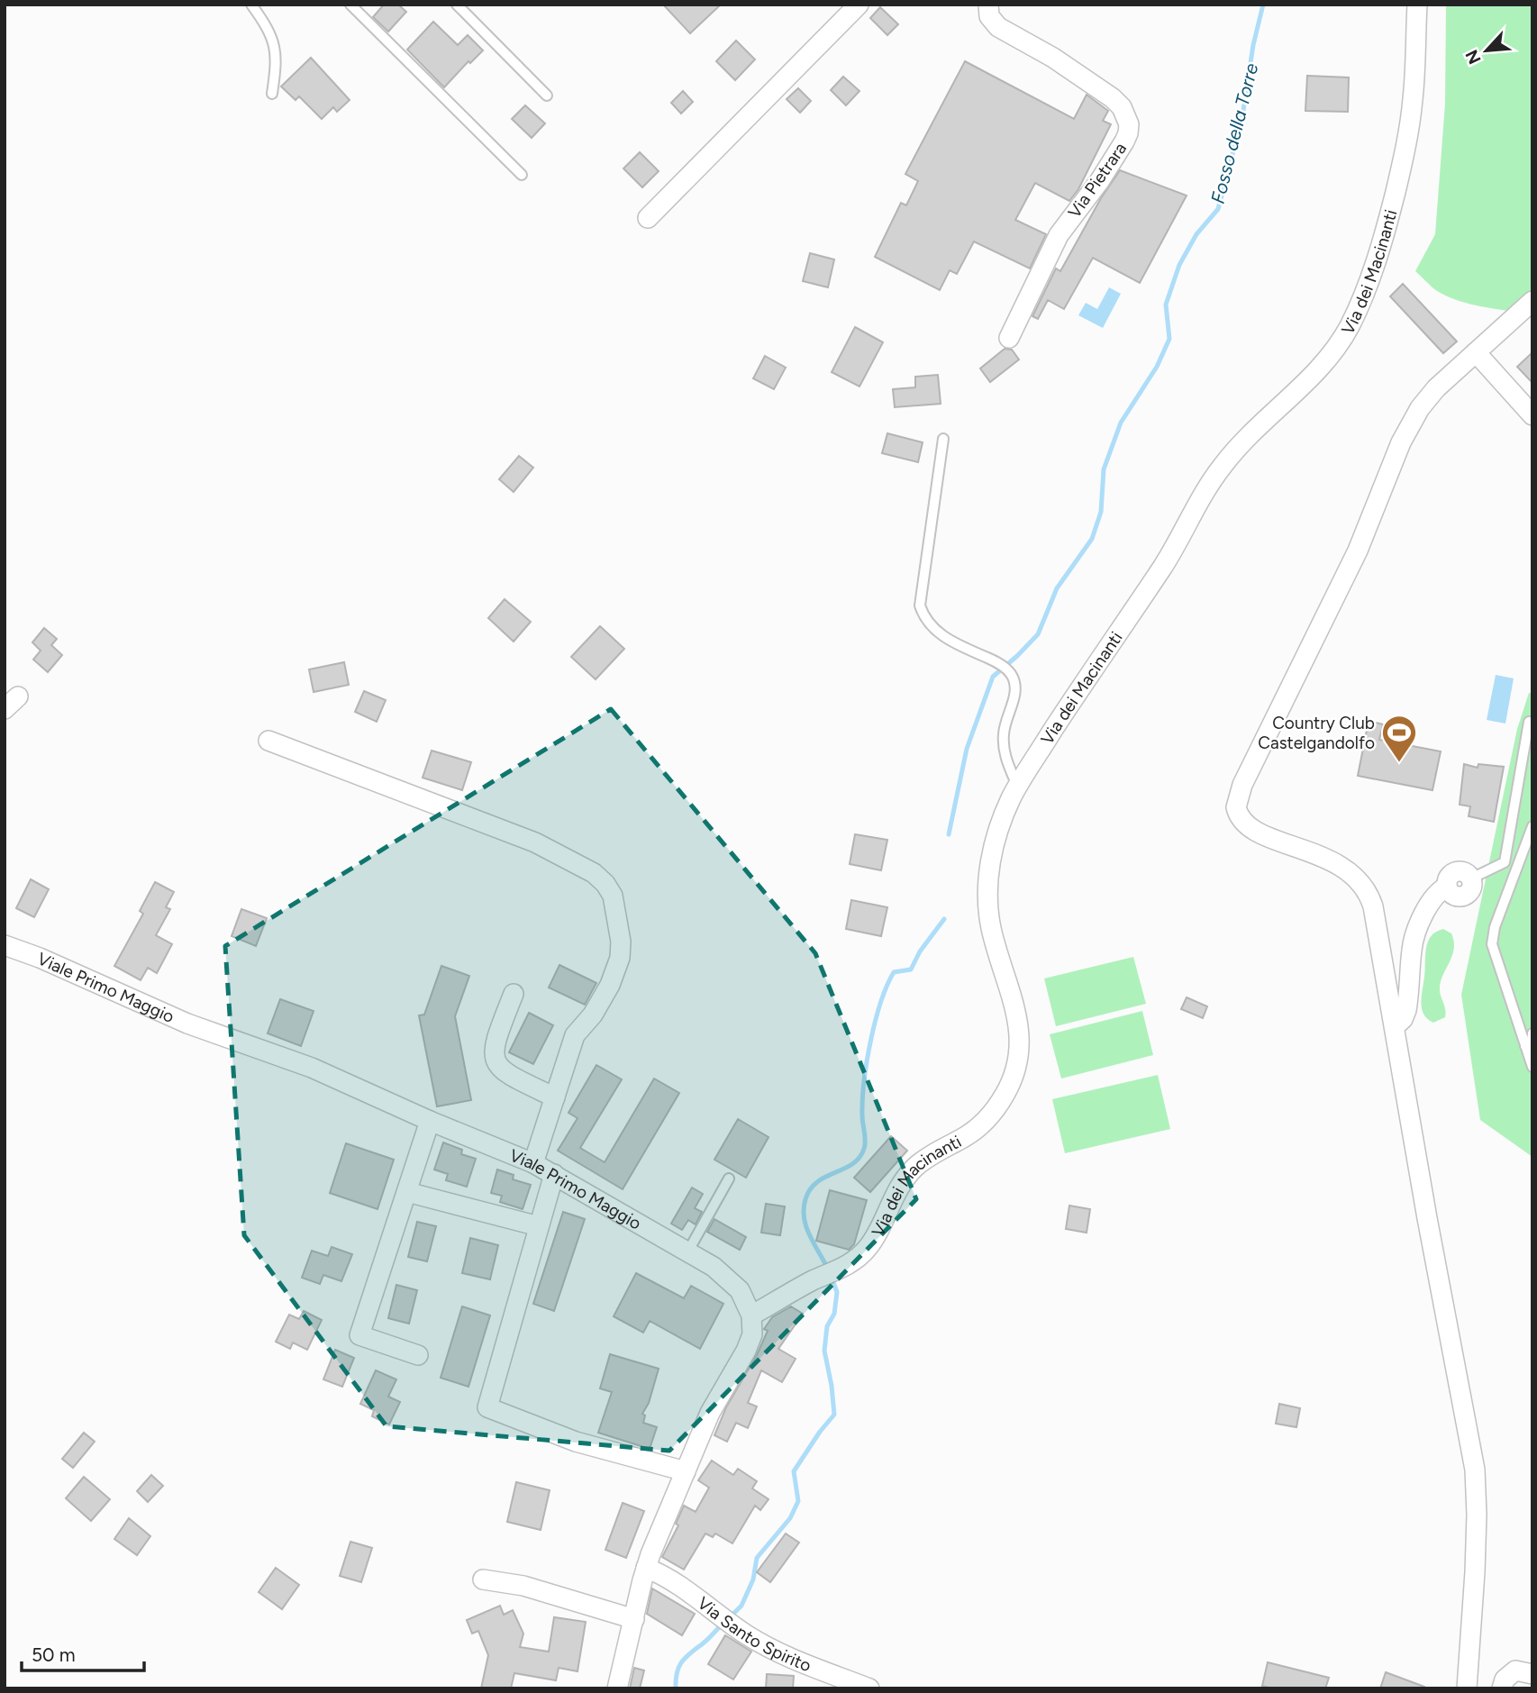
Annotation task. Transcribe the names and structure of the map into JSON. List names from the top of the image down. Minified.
{"streets":{"street":["Via Pietrara","Via dei Macinanti","Viale Primo Maggio","Via Santo Spirito"]},"crossings":[["Via dei Macinanti","Viale Primo Maggio"]],"water":["Fosso della Torre"],"places":{"sports":["Country Club Castelgandolfo"]},"scale_bar":"50 m","north":"bottom left"}
